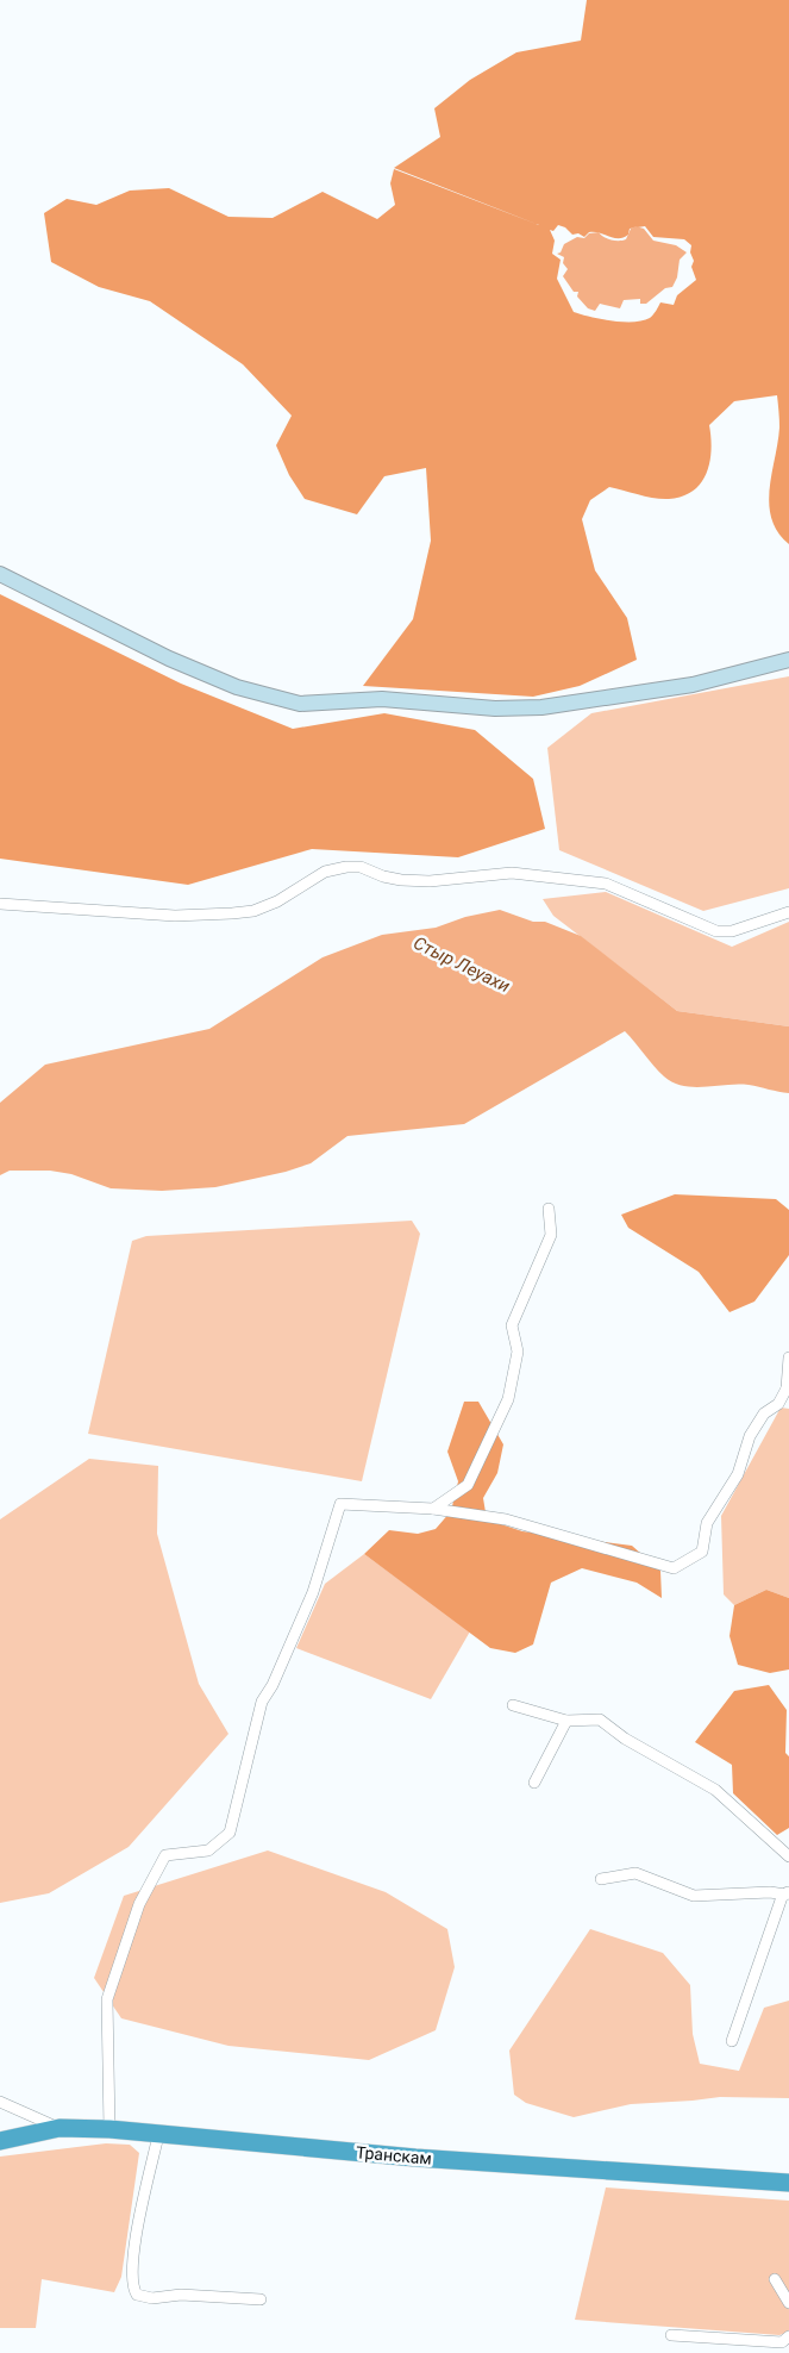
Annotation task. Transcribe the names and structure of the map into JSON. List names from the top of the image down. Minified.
{"streets":{"highway":["Транскам"]},"water":["Стыр Леуахи"]}
